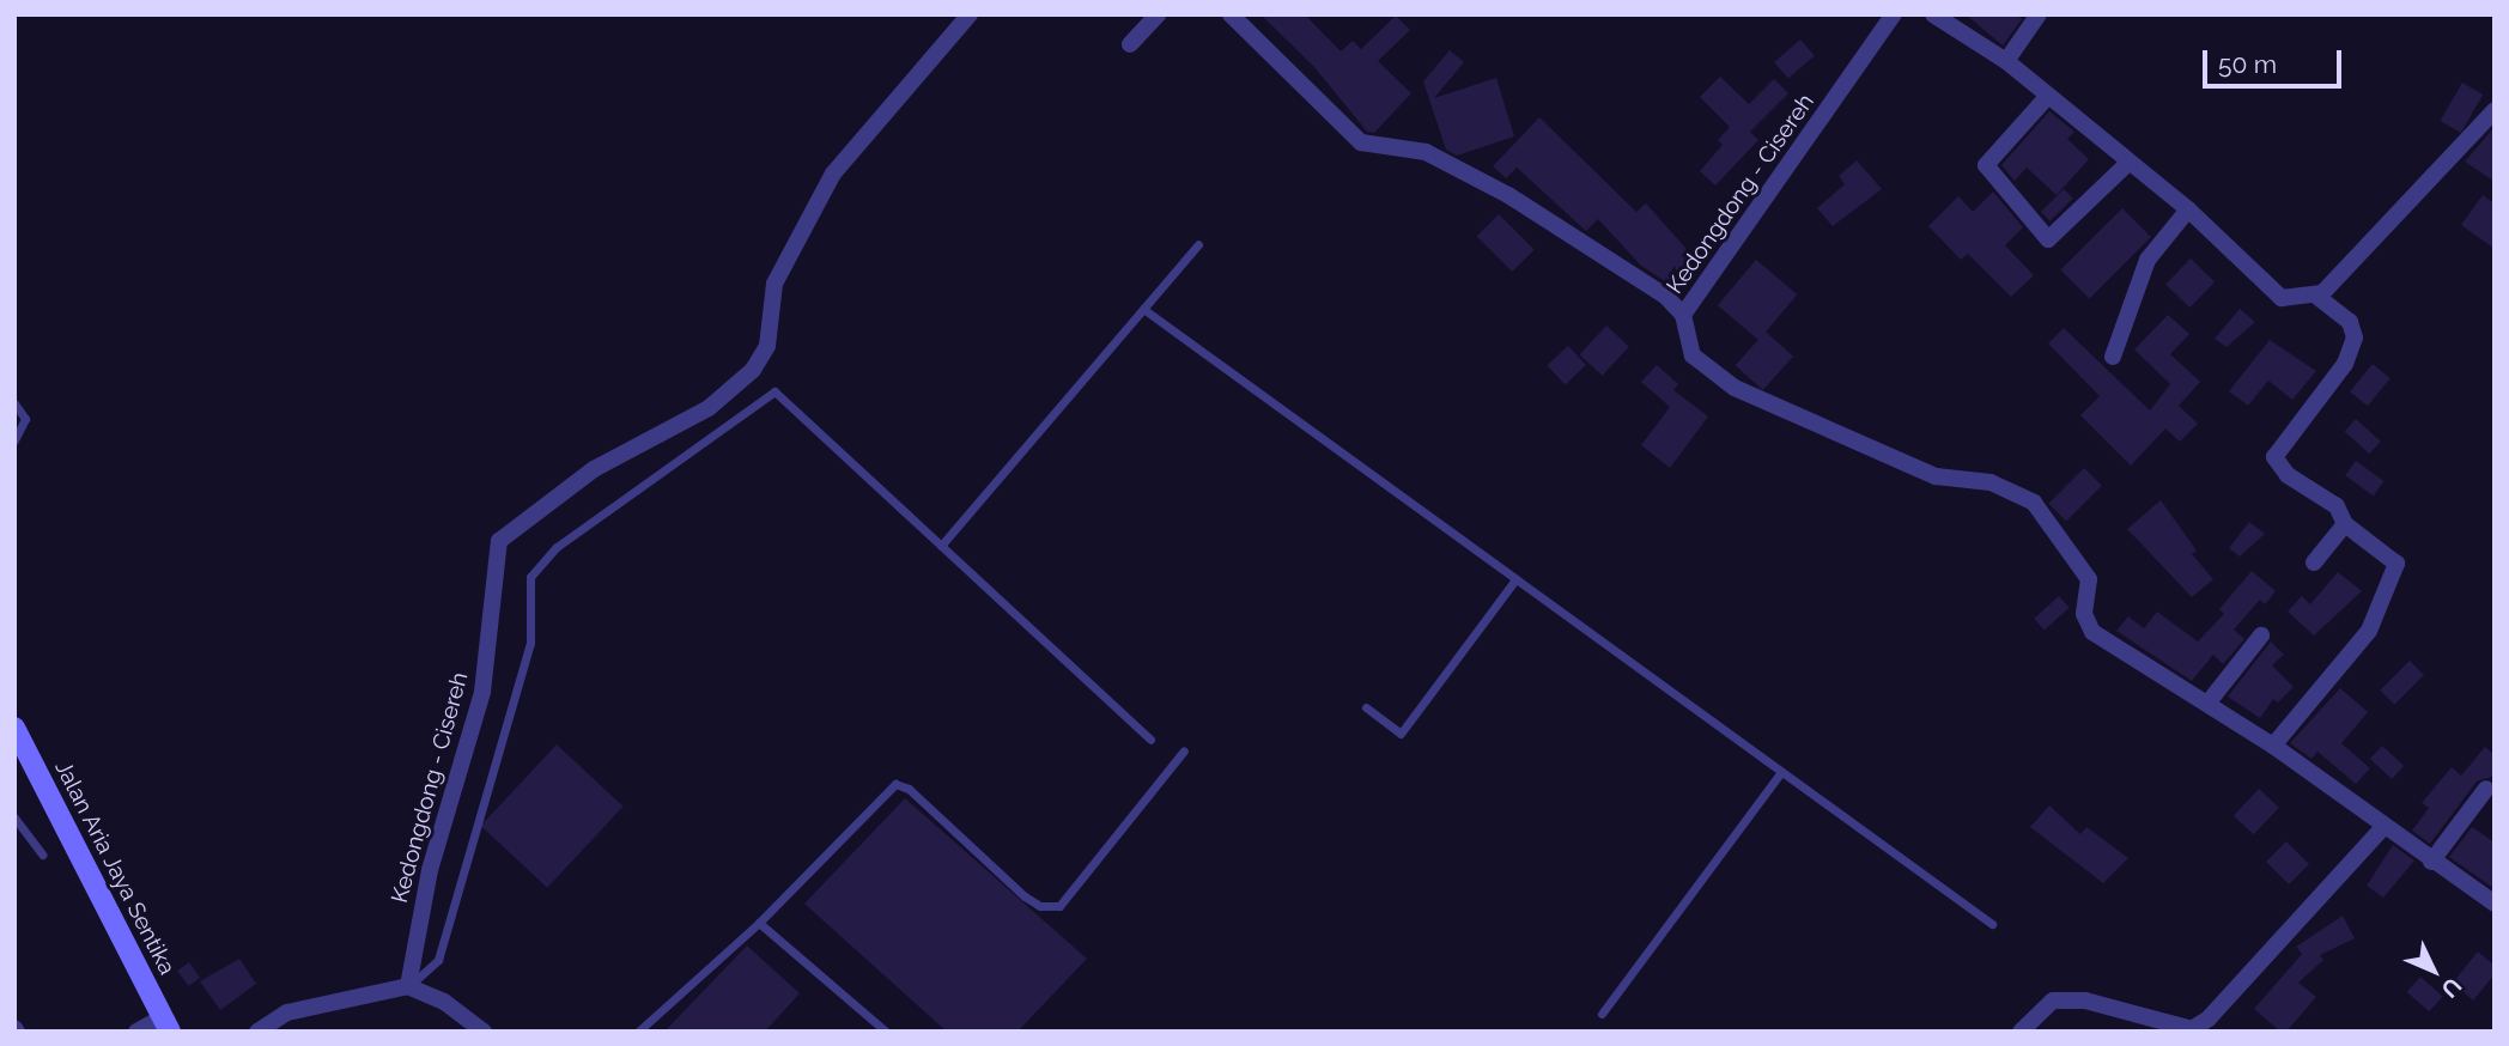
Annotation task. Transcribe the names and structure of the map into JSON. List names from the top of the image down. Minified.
{"streets":{"street":["Kedongdong - Cisereh","Jalan Aria Jaya Sentika"]},"scale_bar":"50 m","north":"bottom right"}
